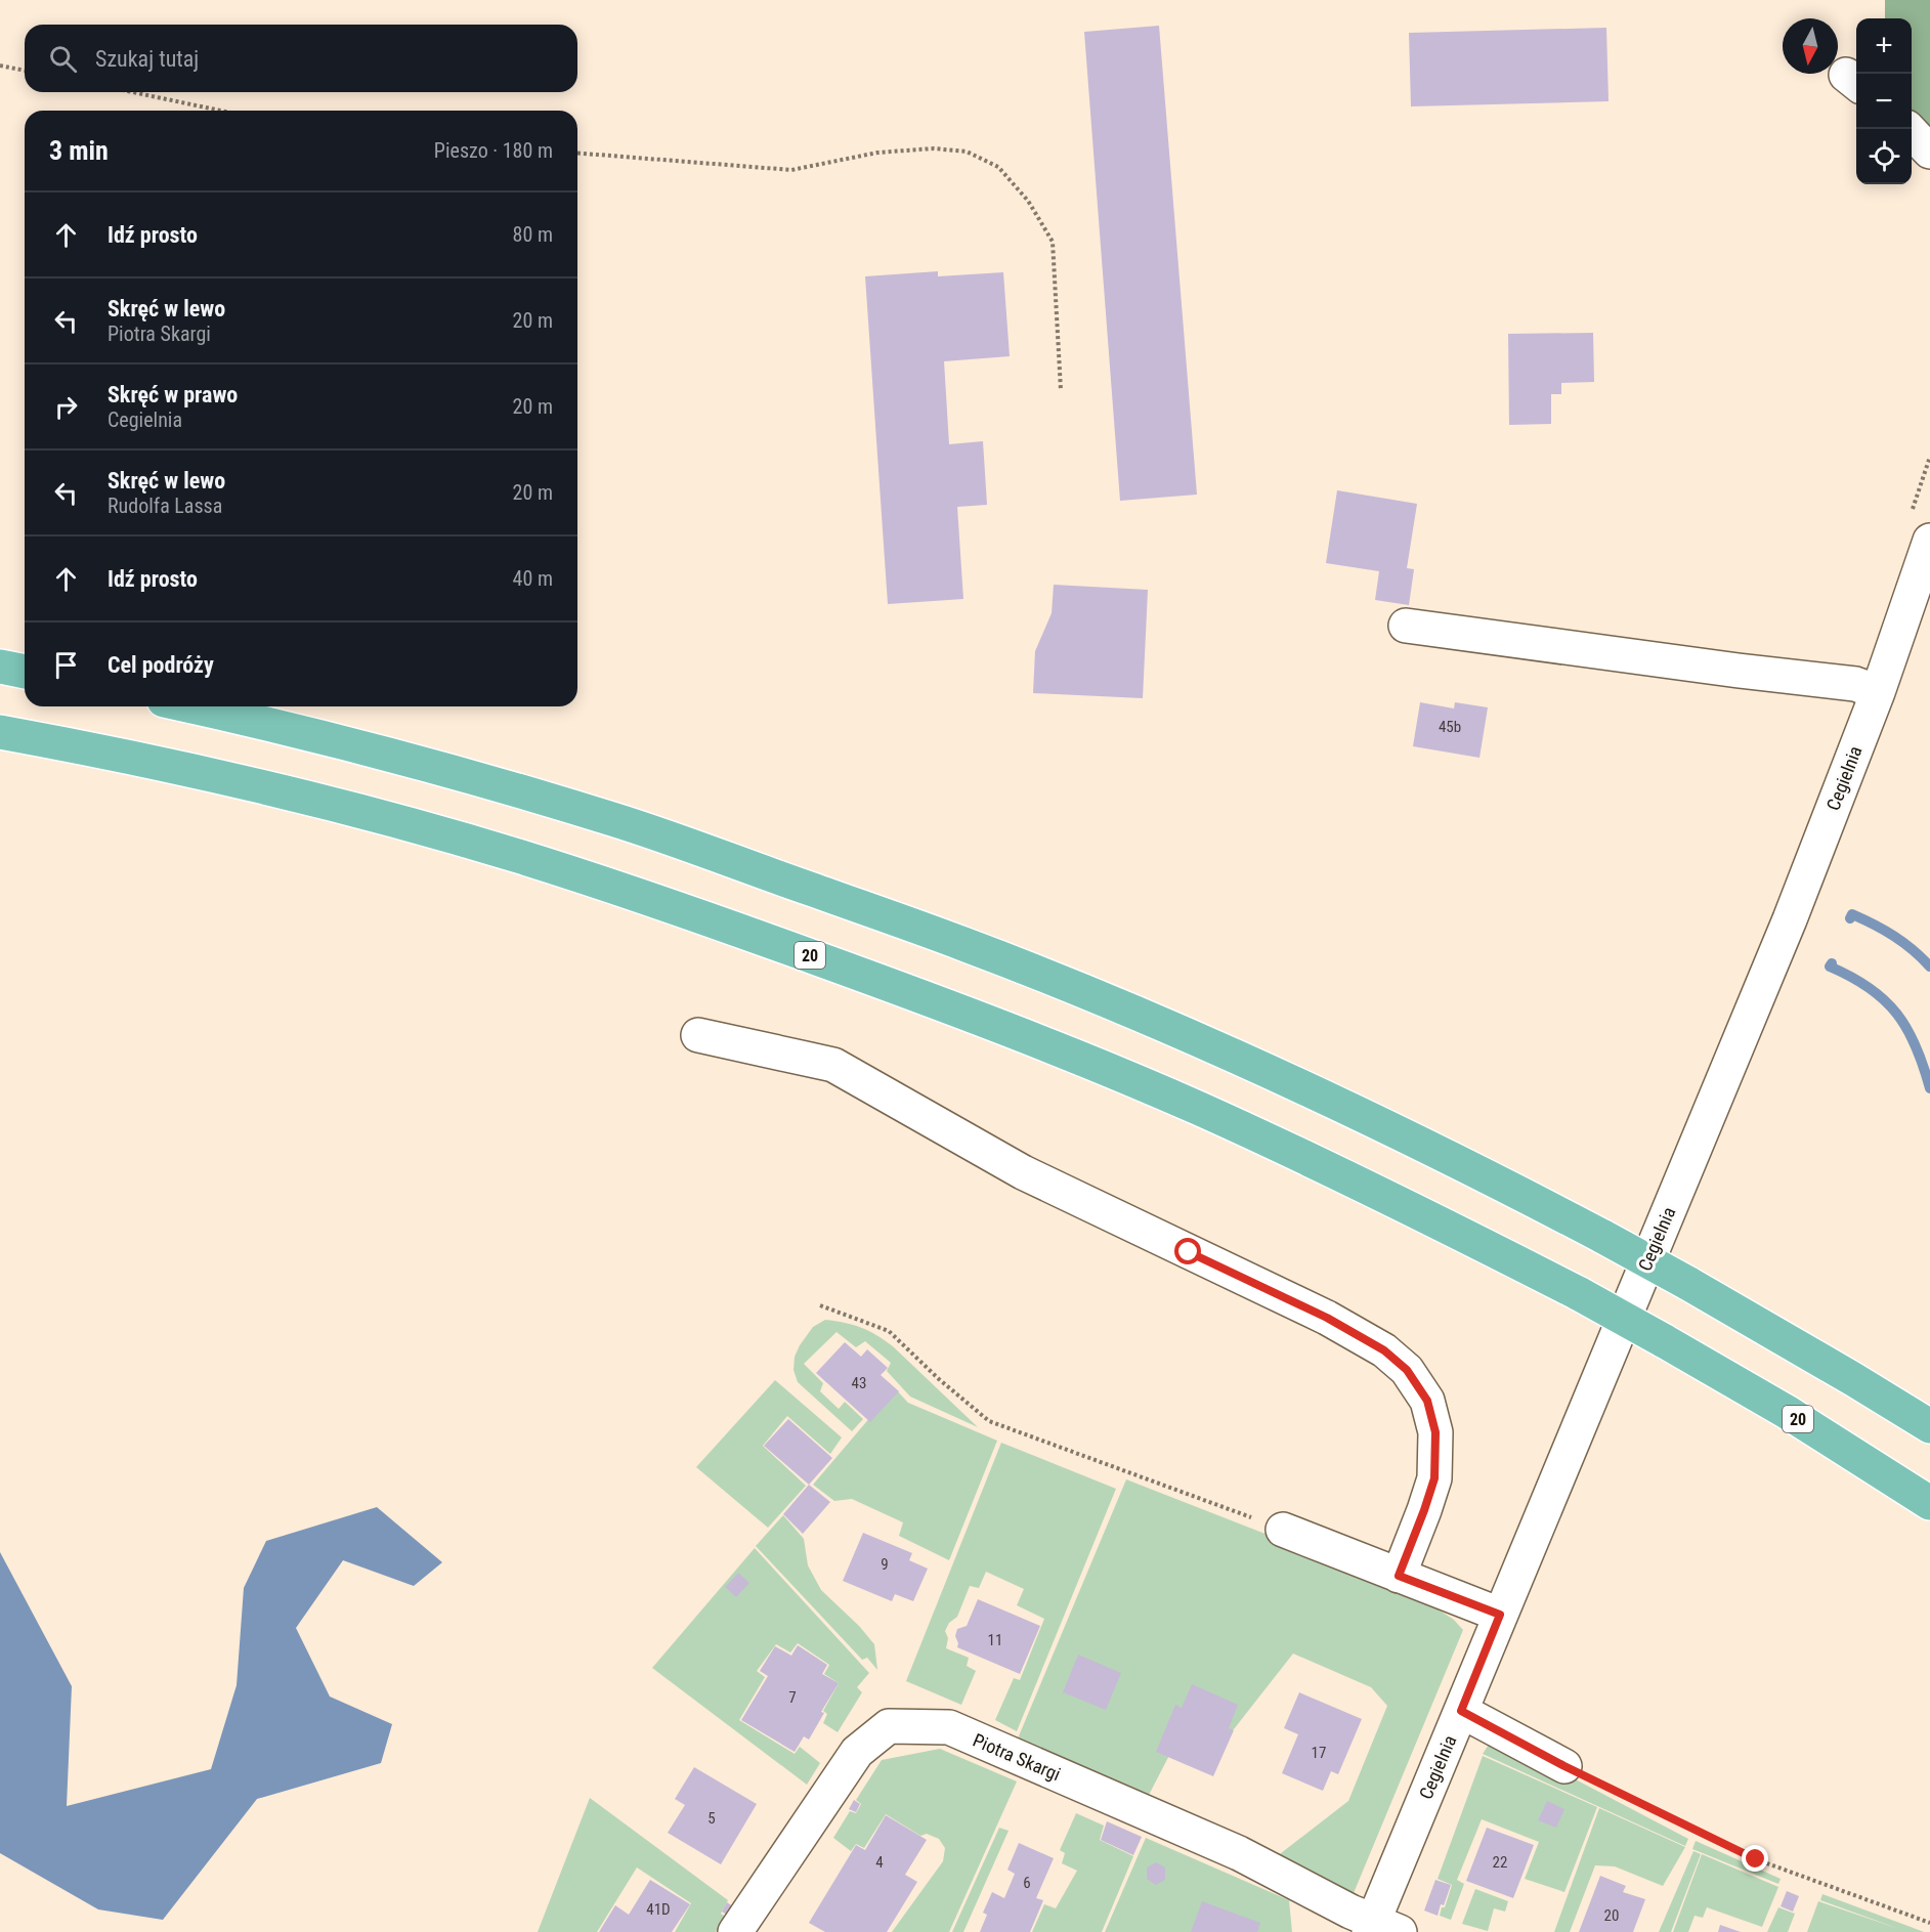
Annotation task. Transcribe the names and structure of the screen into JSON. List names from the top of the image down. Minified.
{"streets":{"main road":["20"],"street":["Cegielnia","Piotra Skargi"]},"crossings":[["Cegielnia","Piotra Skargi"]],"house_numbers":["45b","43","9","11","7","17","5","4","22","6","41D","20"],"north":"bottom","page":{"map_buttons":["+","−"],"search":"Szukaj tutaj","heading":["3 min","Pieszo · 180 m"],"list":[["Idź prosto","80 m"],["Skręć w lewo","Piotra Skargi","20 m"],["Skręć w prawo","Cegielnia","20 m"],["Skręć w lewo","Rudolfa Lassa","20 m"],["Idź prosto","40 m"],"Cel podróży"]}}
